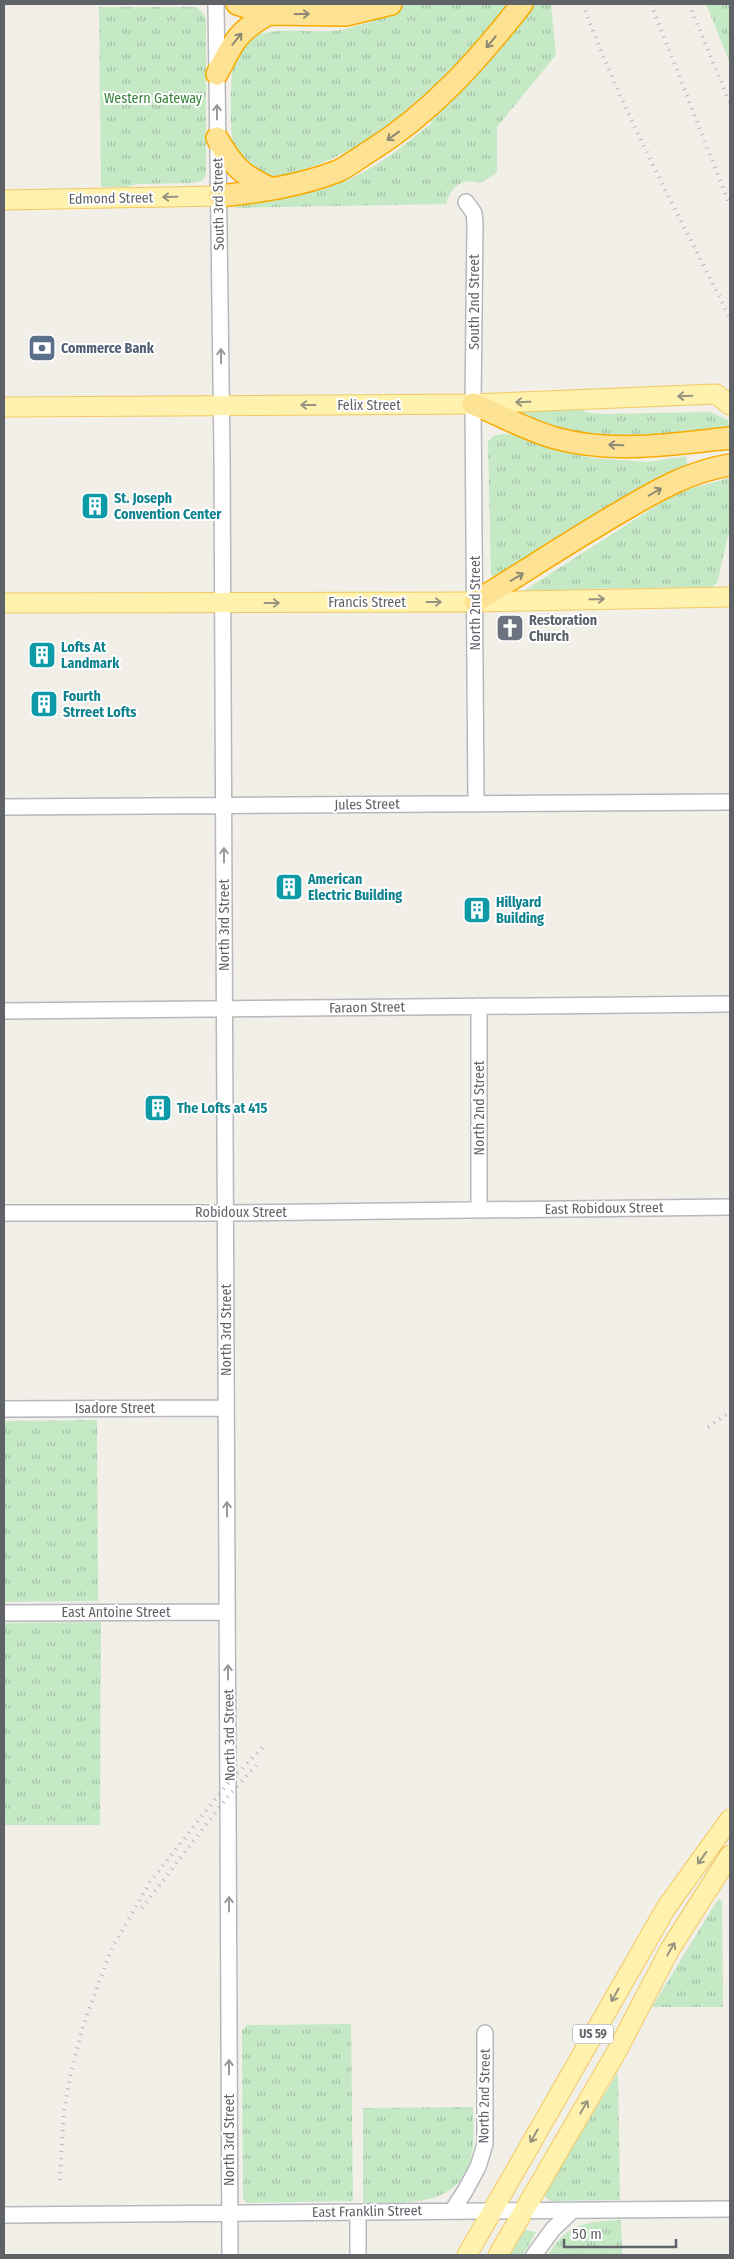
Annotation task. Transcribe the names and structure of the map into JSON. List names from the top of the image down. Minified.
{"streets":{"main road":["Edmond Street","Felix Street","Francis Street","US 59"],"street":["South 3rd Street","South 2nd Street","North 2nd Street","Jules Street","North 3rd Street","Faraon Street","East Robidoux Street","Robidoux Street","Isadore Street","East Antoine Street","East Franklin Street"]},"crossings":[["Edmond Street","South 3rd Street"],["South 3rd Street","Felix Street"],["South 3rd Street","North 3rd Street"],["South 2nd Street","Felix Street"],["South 2nd Street","North 2nd Street"],["Felix Street","North 2nd Street"],["Felix Street","North 3rd Street"],["Francis Street","North 2nd Street"],["Francis Street","North 3rd Street"],["North 2nd Street","Jules Street"],["North 2nd Street","Faraon Street"],["North 2nd Street","East Robidoux Street"],["North 2nd Street","Robidoux Street"],["North 2nd Street","East Franklin Street"],["Jules Street","North 3rd Street"],["North 3rd Street","Faraon Street"],["North 3rd Street","Robidoux Street"],["North 3rd Street","Isadore Street"],["North 3rd Street","East Antoine Street"],["North 3rd Street","East Franklin Street"],["East Robidoux Street","Robidoux Street"],["US 59","East Franklin Street"]],"one_way":["Edmond Street","South 3rd Street","Felix Street","Francis Street","North 3rd Street"],"parks":["Western Gateway"],"places":{"bank":["Commerce Bank"],"building":["St. Joseph Convention Center","Lofts At Landmark","Fourth Strreet Lofts","American Electric Building","Hillyard Building","The Lofts at 415"],"church":["Restoration Church"]},"scale_bar":"50 m"}
